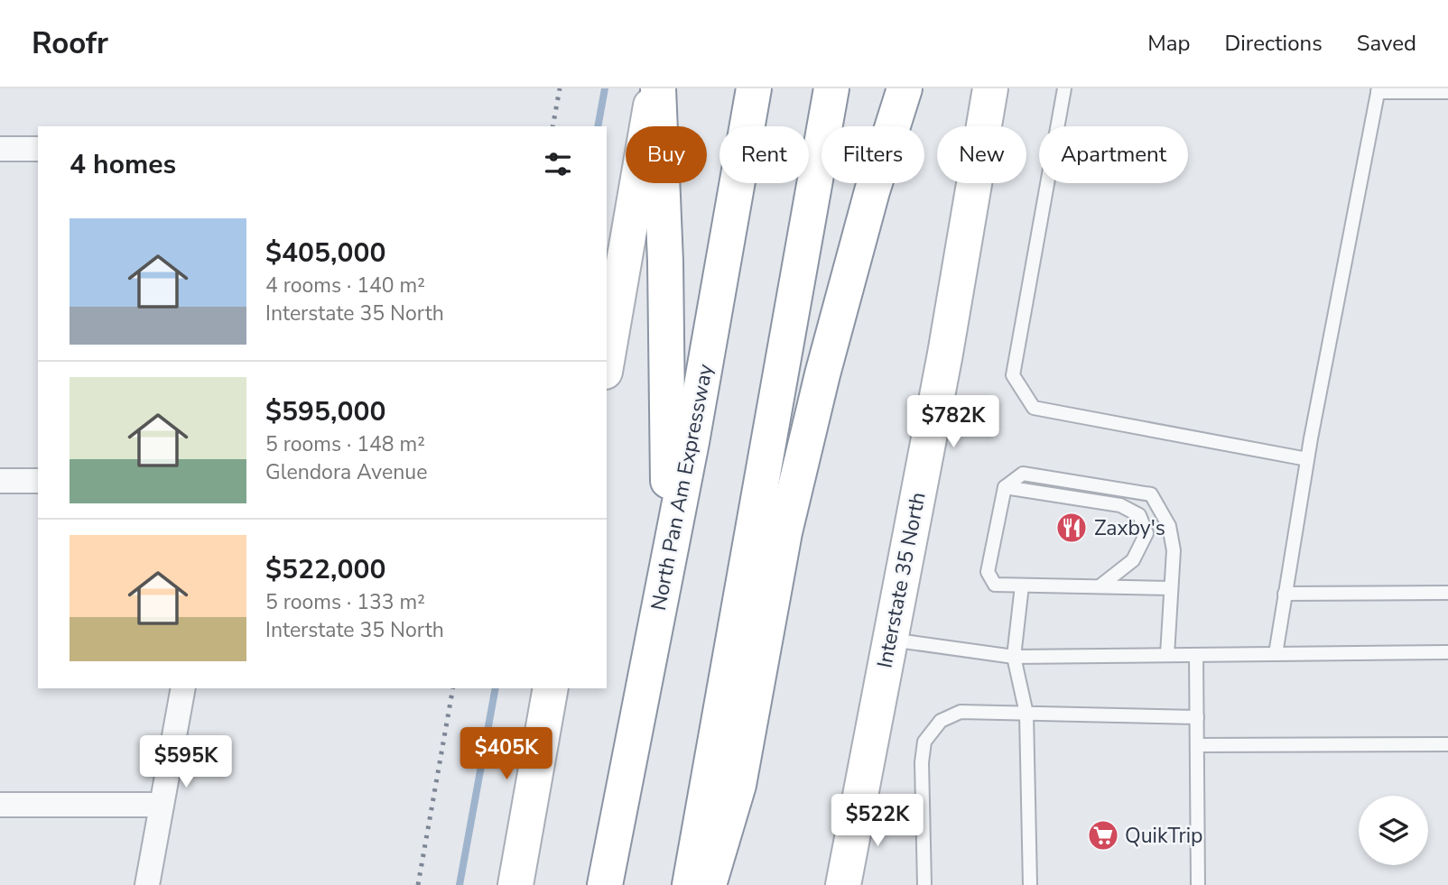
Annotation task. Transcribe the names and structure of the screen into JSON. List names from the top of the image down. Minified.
{"streets":{"main road":["North Pan Am Expressway","Interstate 35 North"]},"places":{"restaurant":["Zaxby's"],"supermarket":["QuikTrip"]},"page":{"header":"Roofr","nav":["Map","Directions","Saved"],"chip":["Buy","Rent","Filters","New","Apartment"],"heading":"4 homes","list":[{"name":"$405,000","note":"4 rooms · 140 m² · Interstate 35 North"},{"name":"$595,000","note":"5 rooms · 148 m² · Glendora Avenue"},{"name":"$522,000","note":"5 rooms · 133 m² · Interstate 35 North"}],"price":["$782K","$405K","$595K","$522K"]}}
